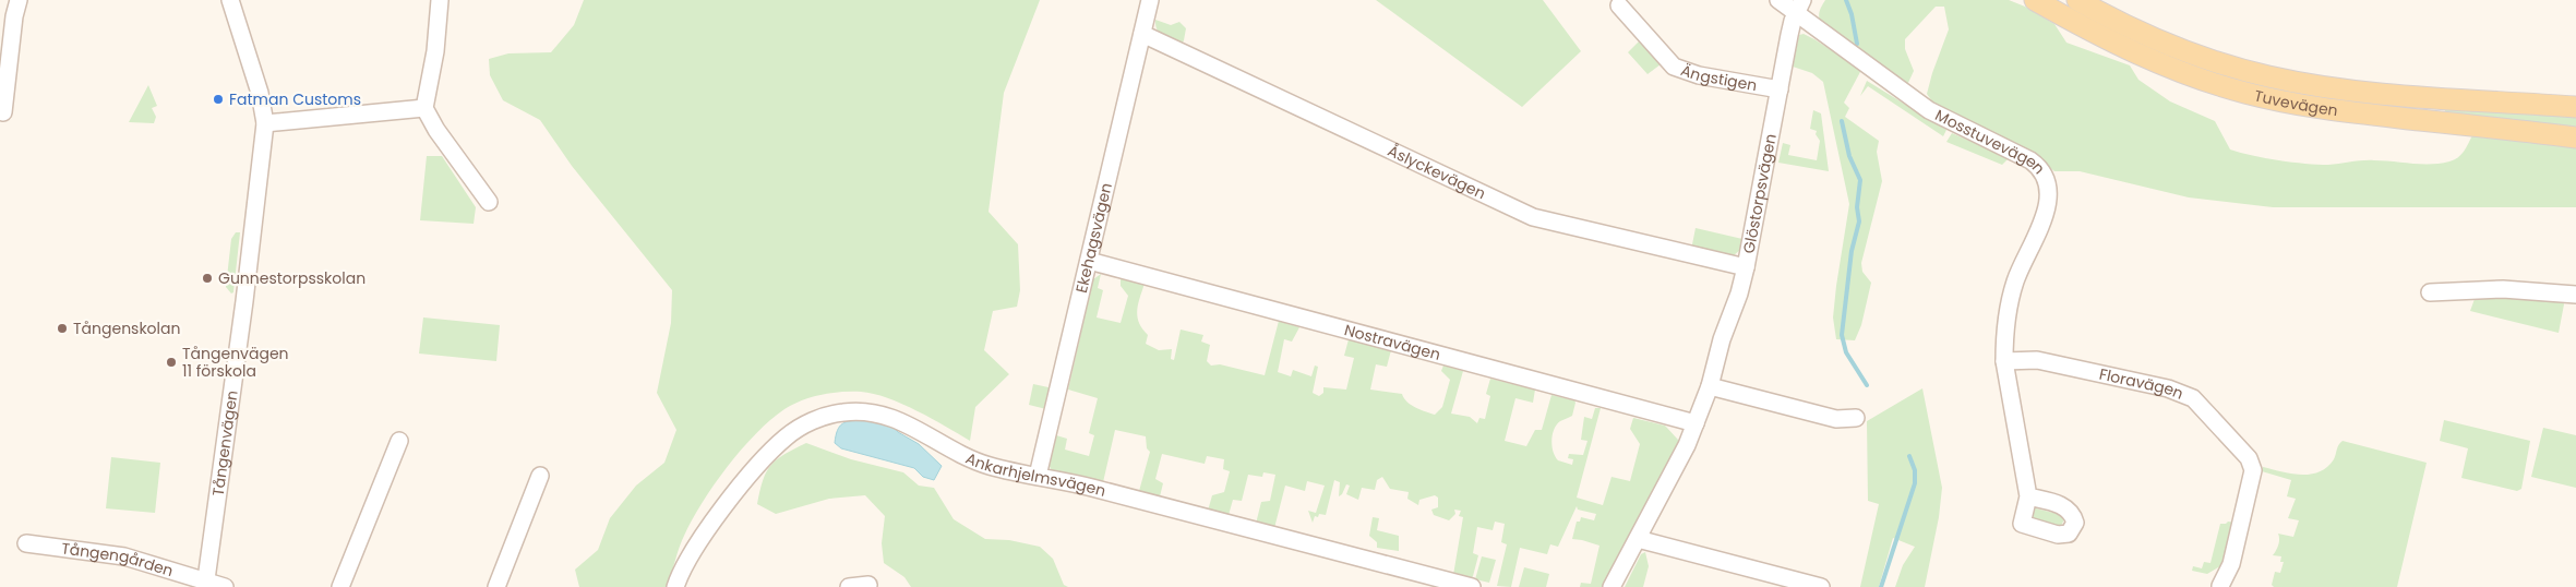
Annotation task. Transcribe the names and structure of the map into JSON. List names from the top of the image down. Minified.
{"streets":{"main road":["Tuvevägen"],"street":["Ängstigen","Mosstuvevägen","Åslyckevägen","Glöstorpsvägen","Ekehagsvägen","Nostravägen","Floravägen","Tångenvägen","Ankarhjelmsvägen","Tångengården"]},"crossings":[["Ängstigen","Glöstorpsvägen"],["Mosstuvevägen","Glöstorpsvägen"],["Mosstuvevägen","Floravägen"],["Åslyckevägen","Glöstorpsvägen"],["Åslyckevägen","Ekehagsvägen"],["Glöstorpsvägen","Nostravägen"],["Ekehagsvägen","Nostravägen"],["Ekehagsvägen","Ankarhjelmsvägen"],["Tångenvägen","Tångengården"]],"places":["Fatman Customs","Gunnestorpsskolan","Tångenskolan","Tångenvägen 11 förskola"]}
